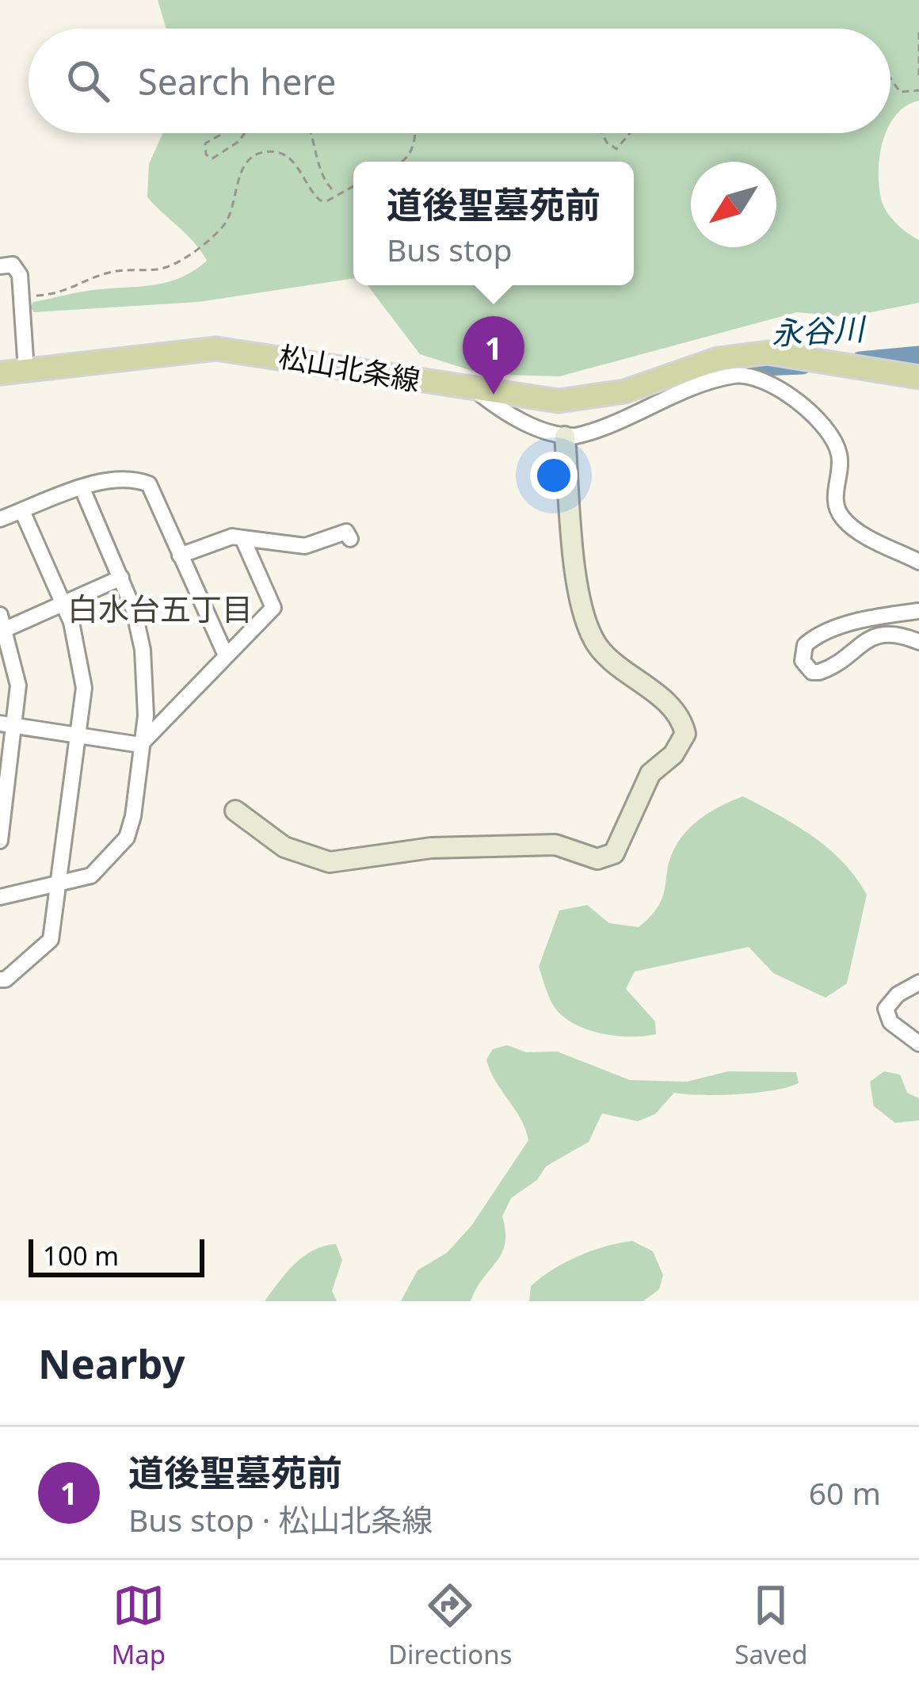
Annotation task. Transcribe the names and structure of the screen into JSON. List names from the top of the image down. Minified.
{"streets":{"main road":["松山北条線"]},"districts":["白水台五丁目"],"water":["永谷川"],"scale_bar":"100 m","north":"bottom left","page":{"search":"Search here","popup":["道後聖墓苑前","Bus stop"],"pins":"1","scale":"100 m","heading":"Nearby","list":[{"mark":"1","name":"道後聖墓苑前","note":"Bus stop · 松山北条線","value":"60 m"}],"nav":["Map","Directions","Saved"]}}
